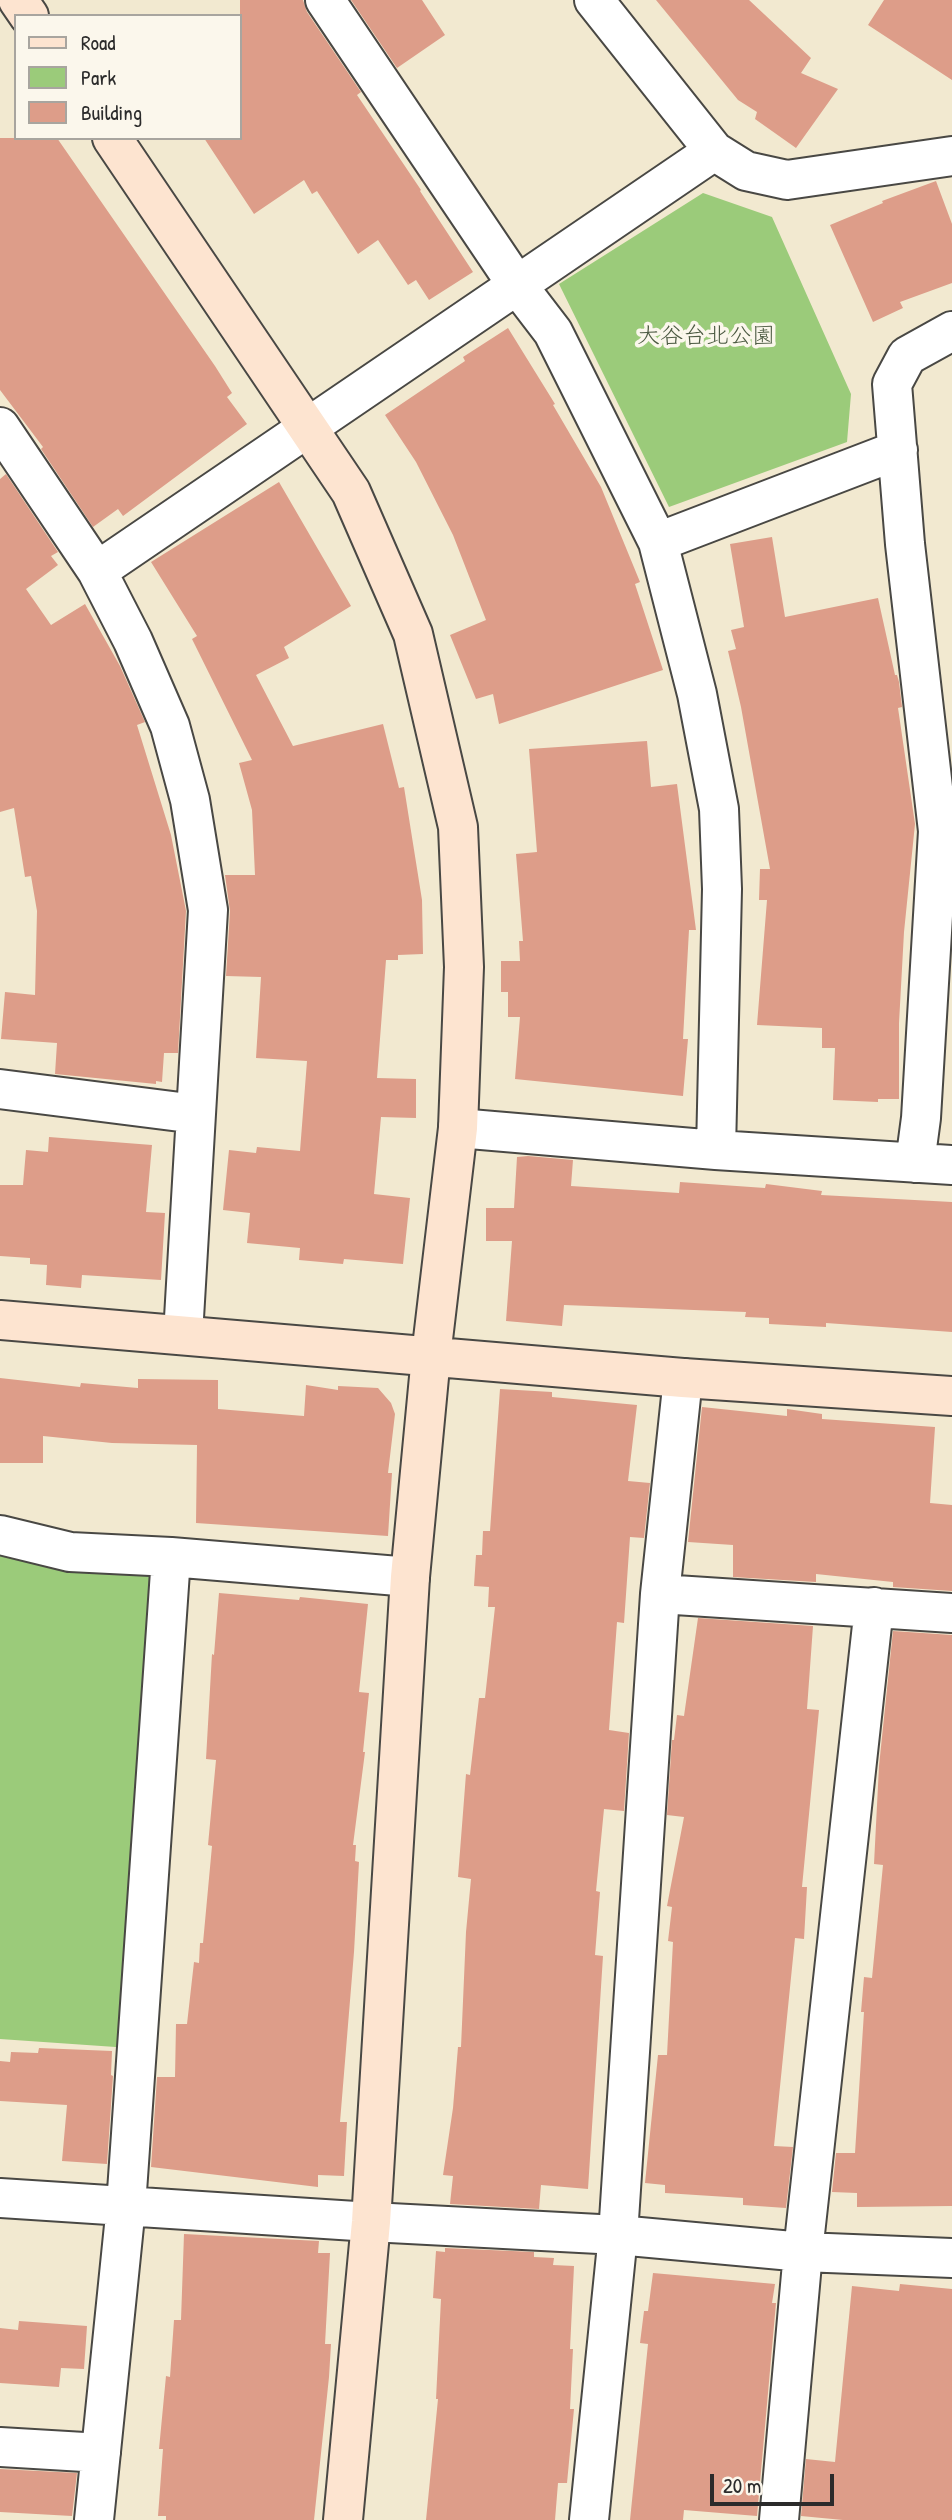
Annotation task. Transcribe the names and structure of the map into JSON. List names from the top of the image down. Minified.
{"parks":["大谷台北公園"],"legend":["Road","Park","Building"],"scale_bar":"20 m"}
